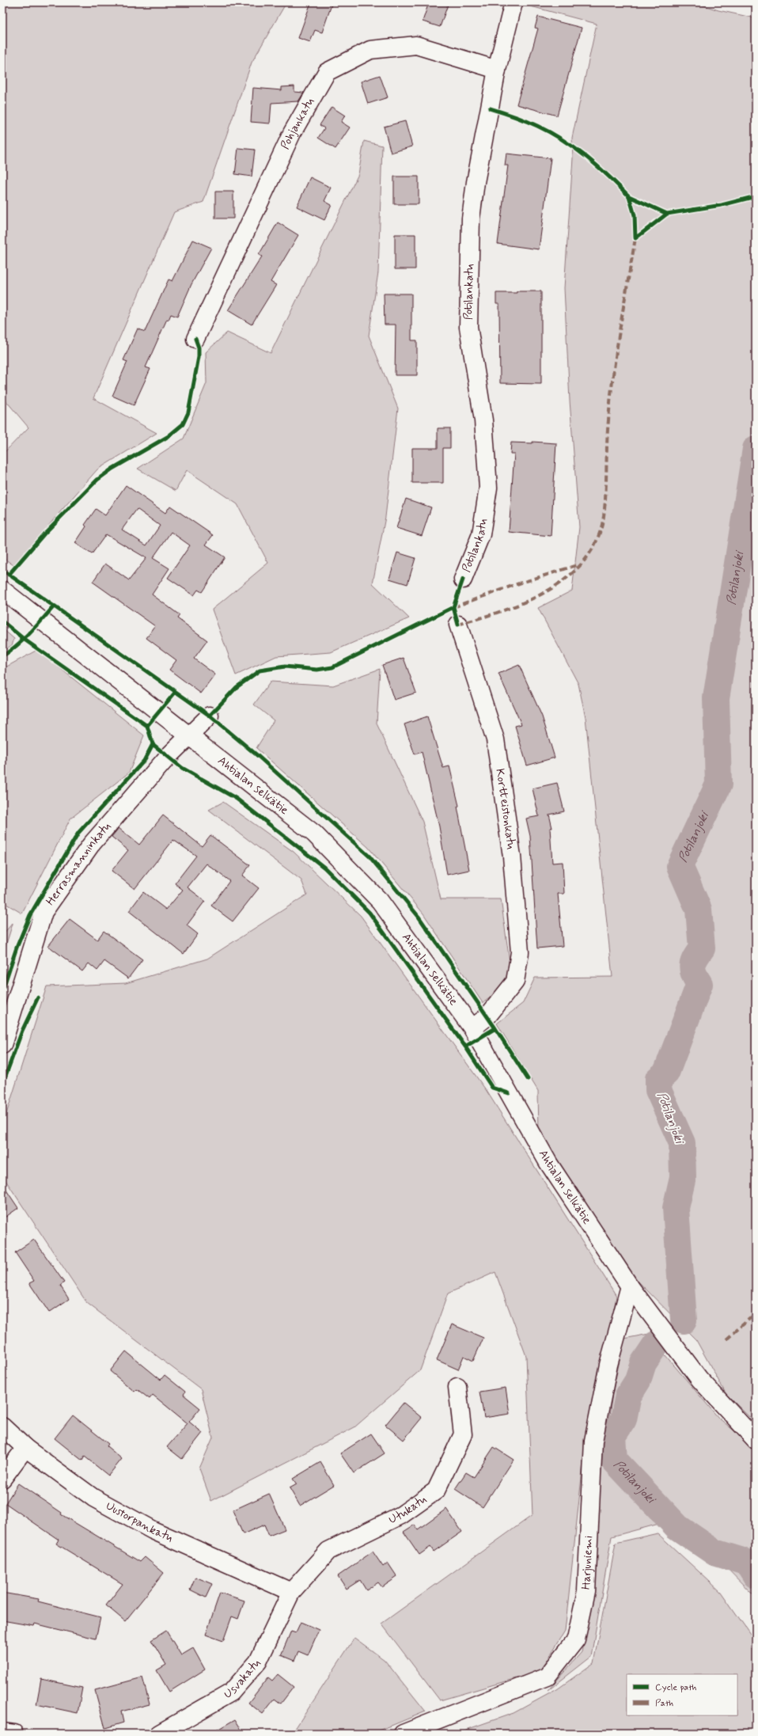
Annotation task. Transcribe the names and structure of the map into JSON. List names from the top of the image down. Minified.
{"streets":{"street":["Pohjankatu","Potilankatu","Ahtialan selkätie","Kortteistonkatu","Herrasmanninkatu","Utukatu","Uustorpankatu","Harjuniemi","Usvakatu"]},"crossings":[["Pohjankatu","Potilankatu"],["Ahtialan selkätie","Kortteistonkatu"],["Ahtialan selkätie","Herrasmanninkatu"],["Ahtialan selkätie","Harjuniemi"],["Utukatu","Uustorpankatu"],["Utukatu","Usvakatu"],["Uustorpankatu","Usvakatu"]],"water":["Potilanjoki"],"legend":["Cycle path","Path"]}
